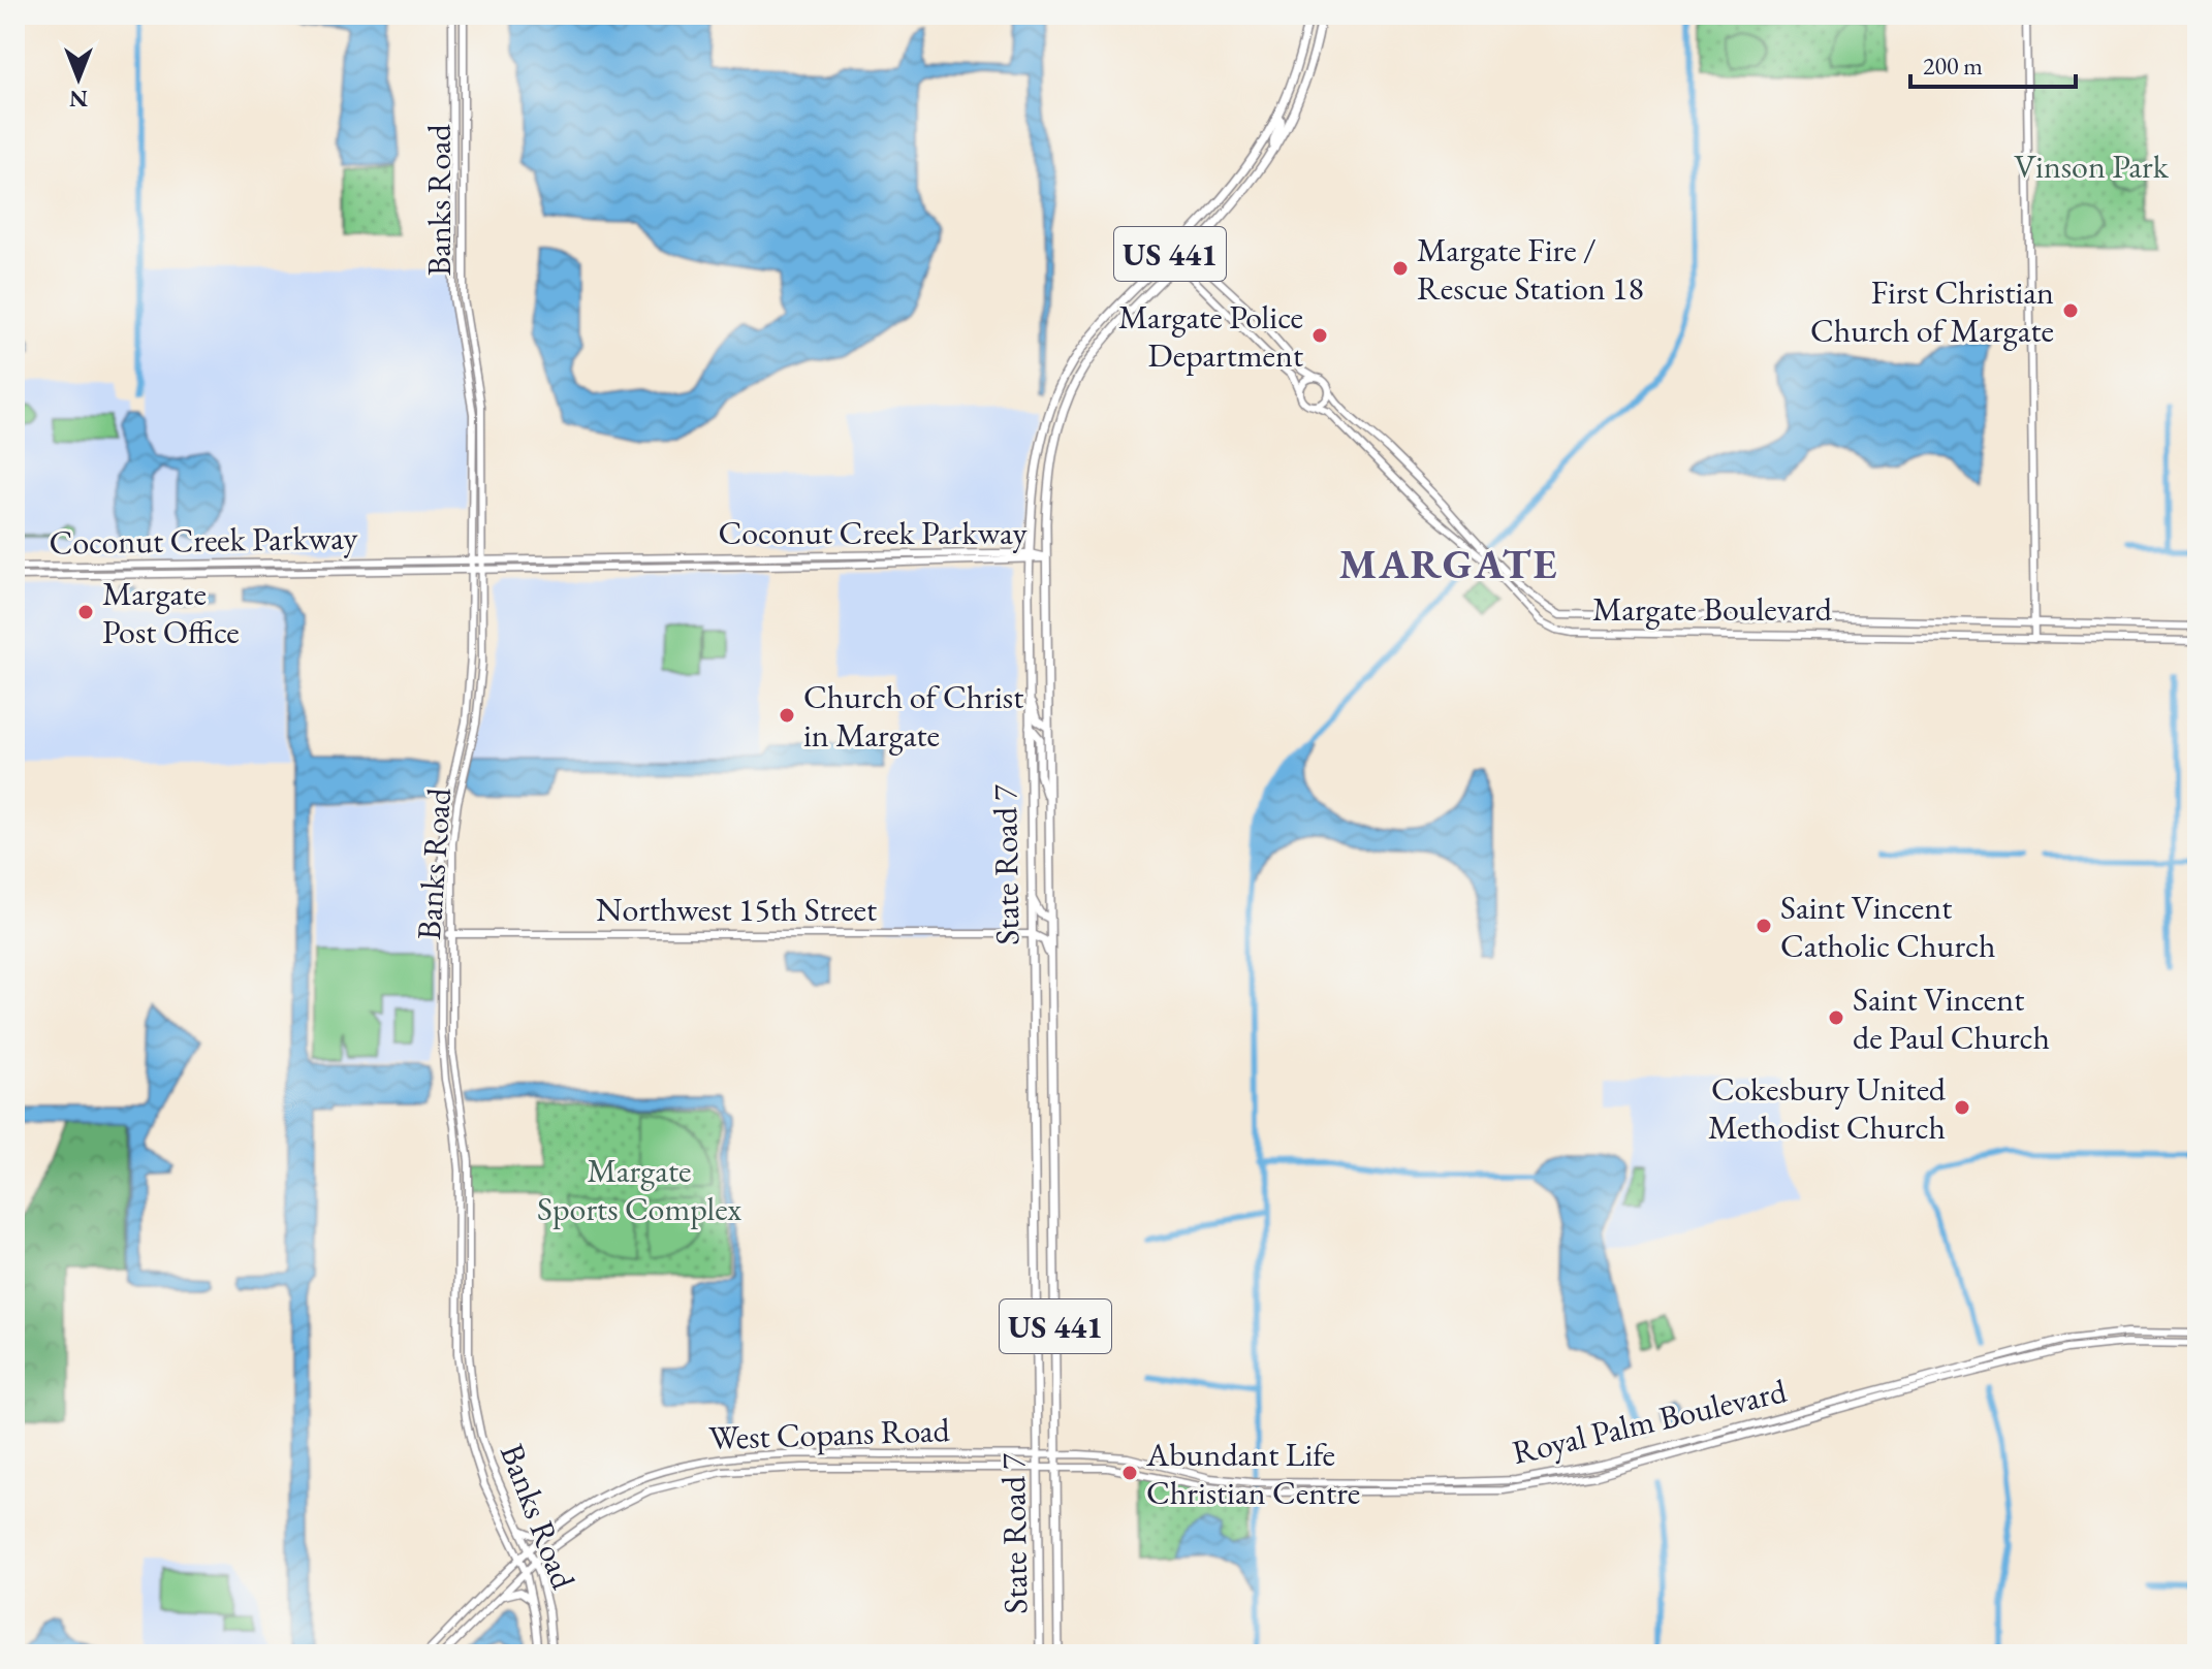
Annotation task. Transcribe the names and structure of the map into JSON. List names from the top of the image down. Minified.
{"streets":{"main road":["US 441","State Road 7"],"street":["Banks Road","Coconut Creek Parkway","Margate Boulevard","Northwest 15th Street","Royal Palm Boulevard","West Copans Road"]},"crossings":[["Banks Road","Coconut Creek Parkway"],["Banks Road","Northwest 15th Street"],["Banks Road","West Copans Road"],["Coconut Creek Parkway","State Road 7"],["State Road 7","Northwest 15th Street"],["State Road 7","Royal Palm Boulevard"],["State Road 7","West Copans Road"],["Royal Palm Boulevard","West Copans Road"]],"districts":["MARGATE"],"parks":["Vinson Park","Margate Sports Complex"],"places":["Margate Fire / Rescue Station 18","First Christian Church of Margate","Margate Police Department","Margate Post Office","Church of Christ in Margate","Saint Vincent Catholic Church","Saint Vincent de Paul Church","Cokesbury United Methodist Church","Abundant Life Christian Centre"],"scale_bar":"200 m","north":"bottom"}
